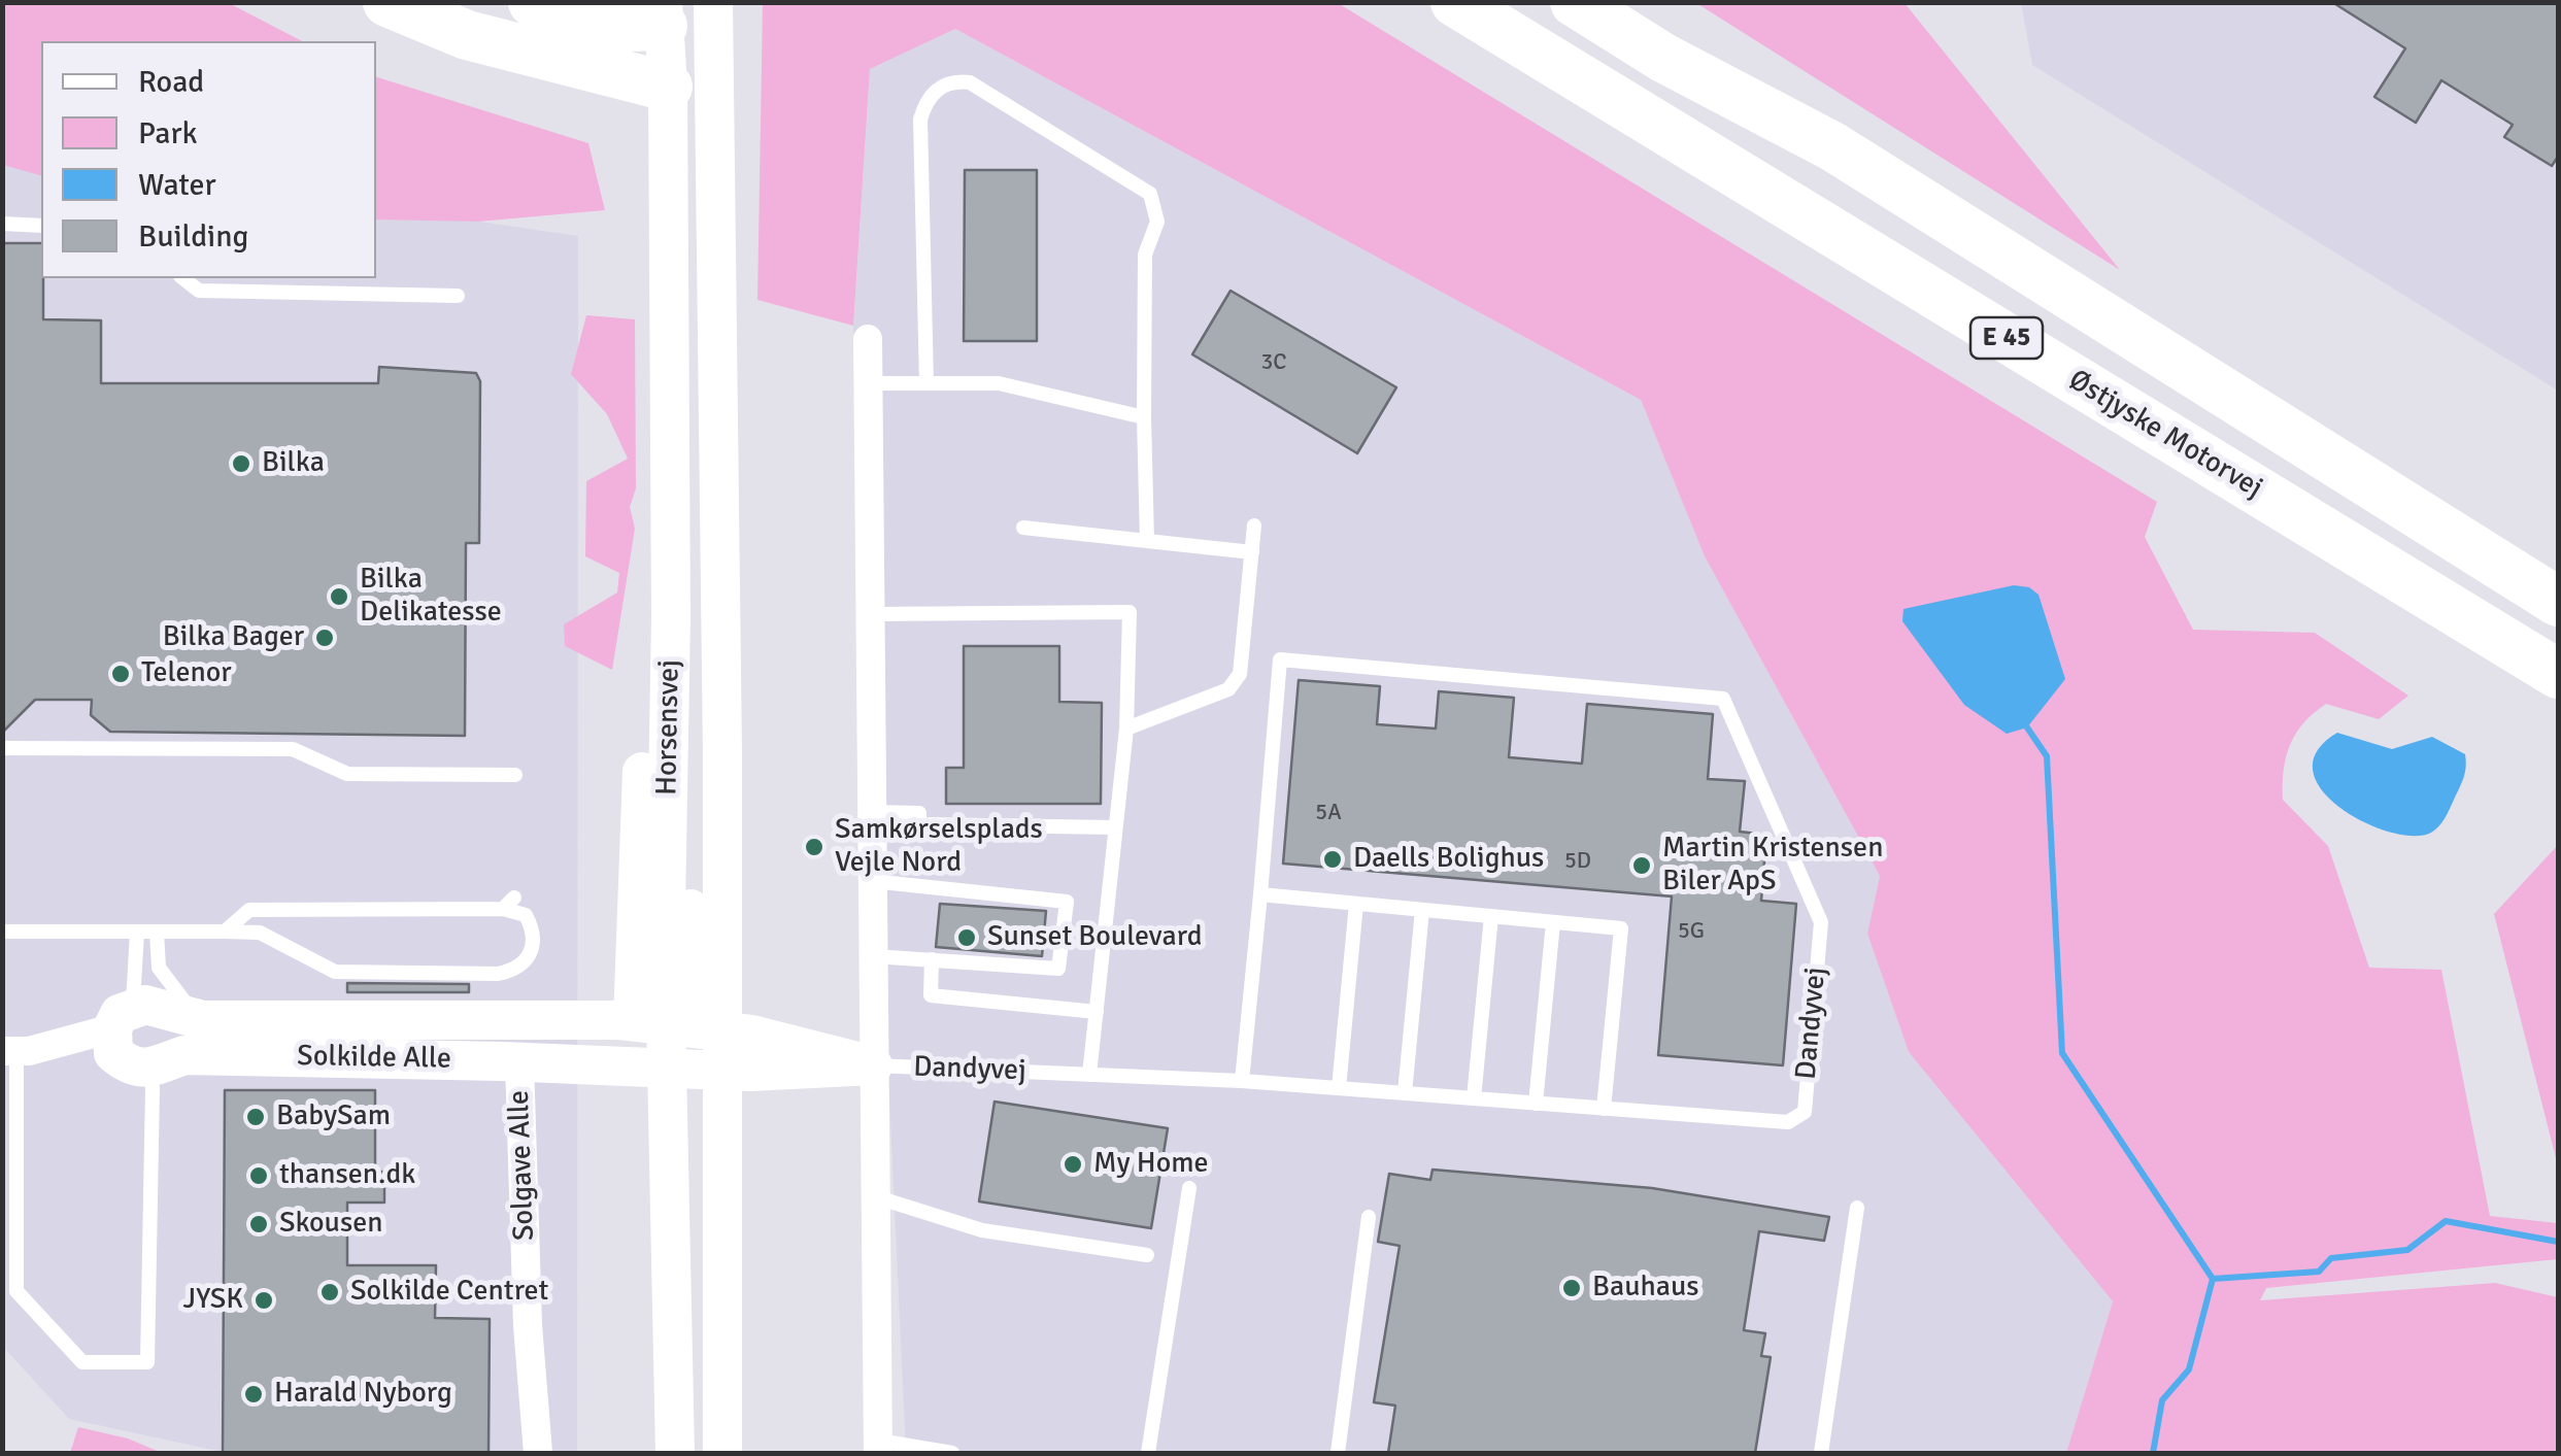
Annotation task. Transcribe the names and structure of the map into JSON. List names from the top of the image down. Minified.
{"streets":{"highway":["E 45","Østjyske Motorvej"],"main road":["Horsensvej","Dandyvej","Solkilde Alle"],"street":["Solgave Alle"]},"crossings":[["Horsensvej","Dandyvej"],["Horsensvej","Solkilde Alle"],["Dandyvej","Solkilde Alle"],["Solkilde Alle","Solgave Alle"]],"places":["Bilka","Bilka Delikatesse","Bilka Bager","Telenor","Samkørselsplads Vejle Nord","Daells Bolighus","Martin Kristensen Biler ApS","Sunset Boulevard","BabySam","My Home","thansen.dk","Skousen","Bauhaus","Solkilde Centret","JYSK","Harald Nyborg"],"house_numbers":["3C","5A","5D","5G"],"legend":["Road","Park","Water","Building"]}
